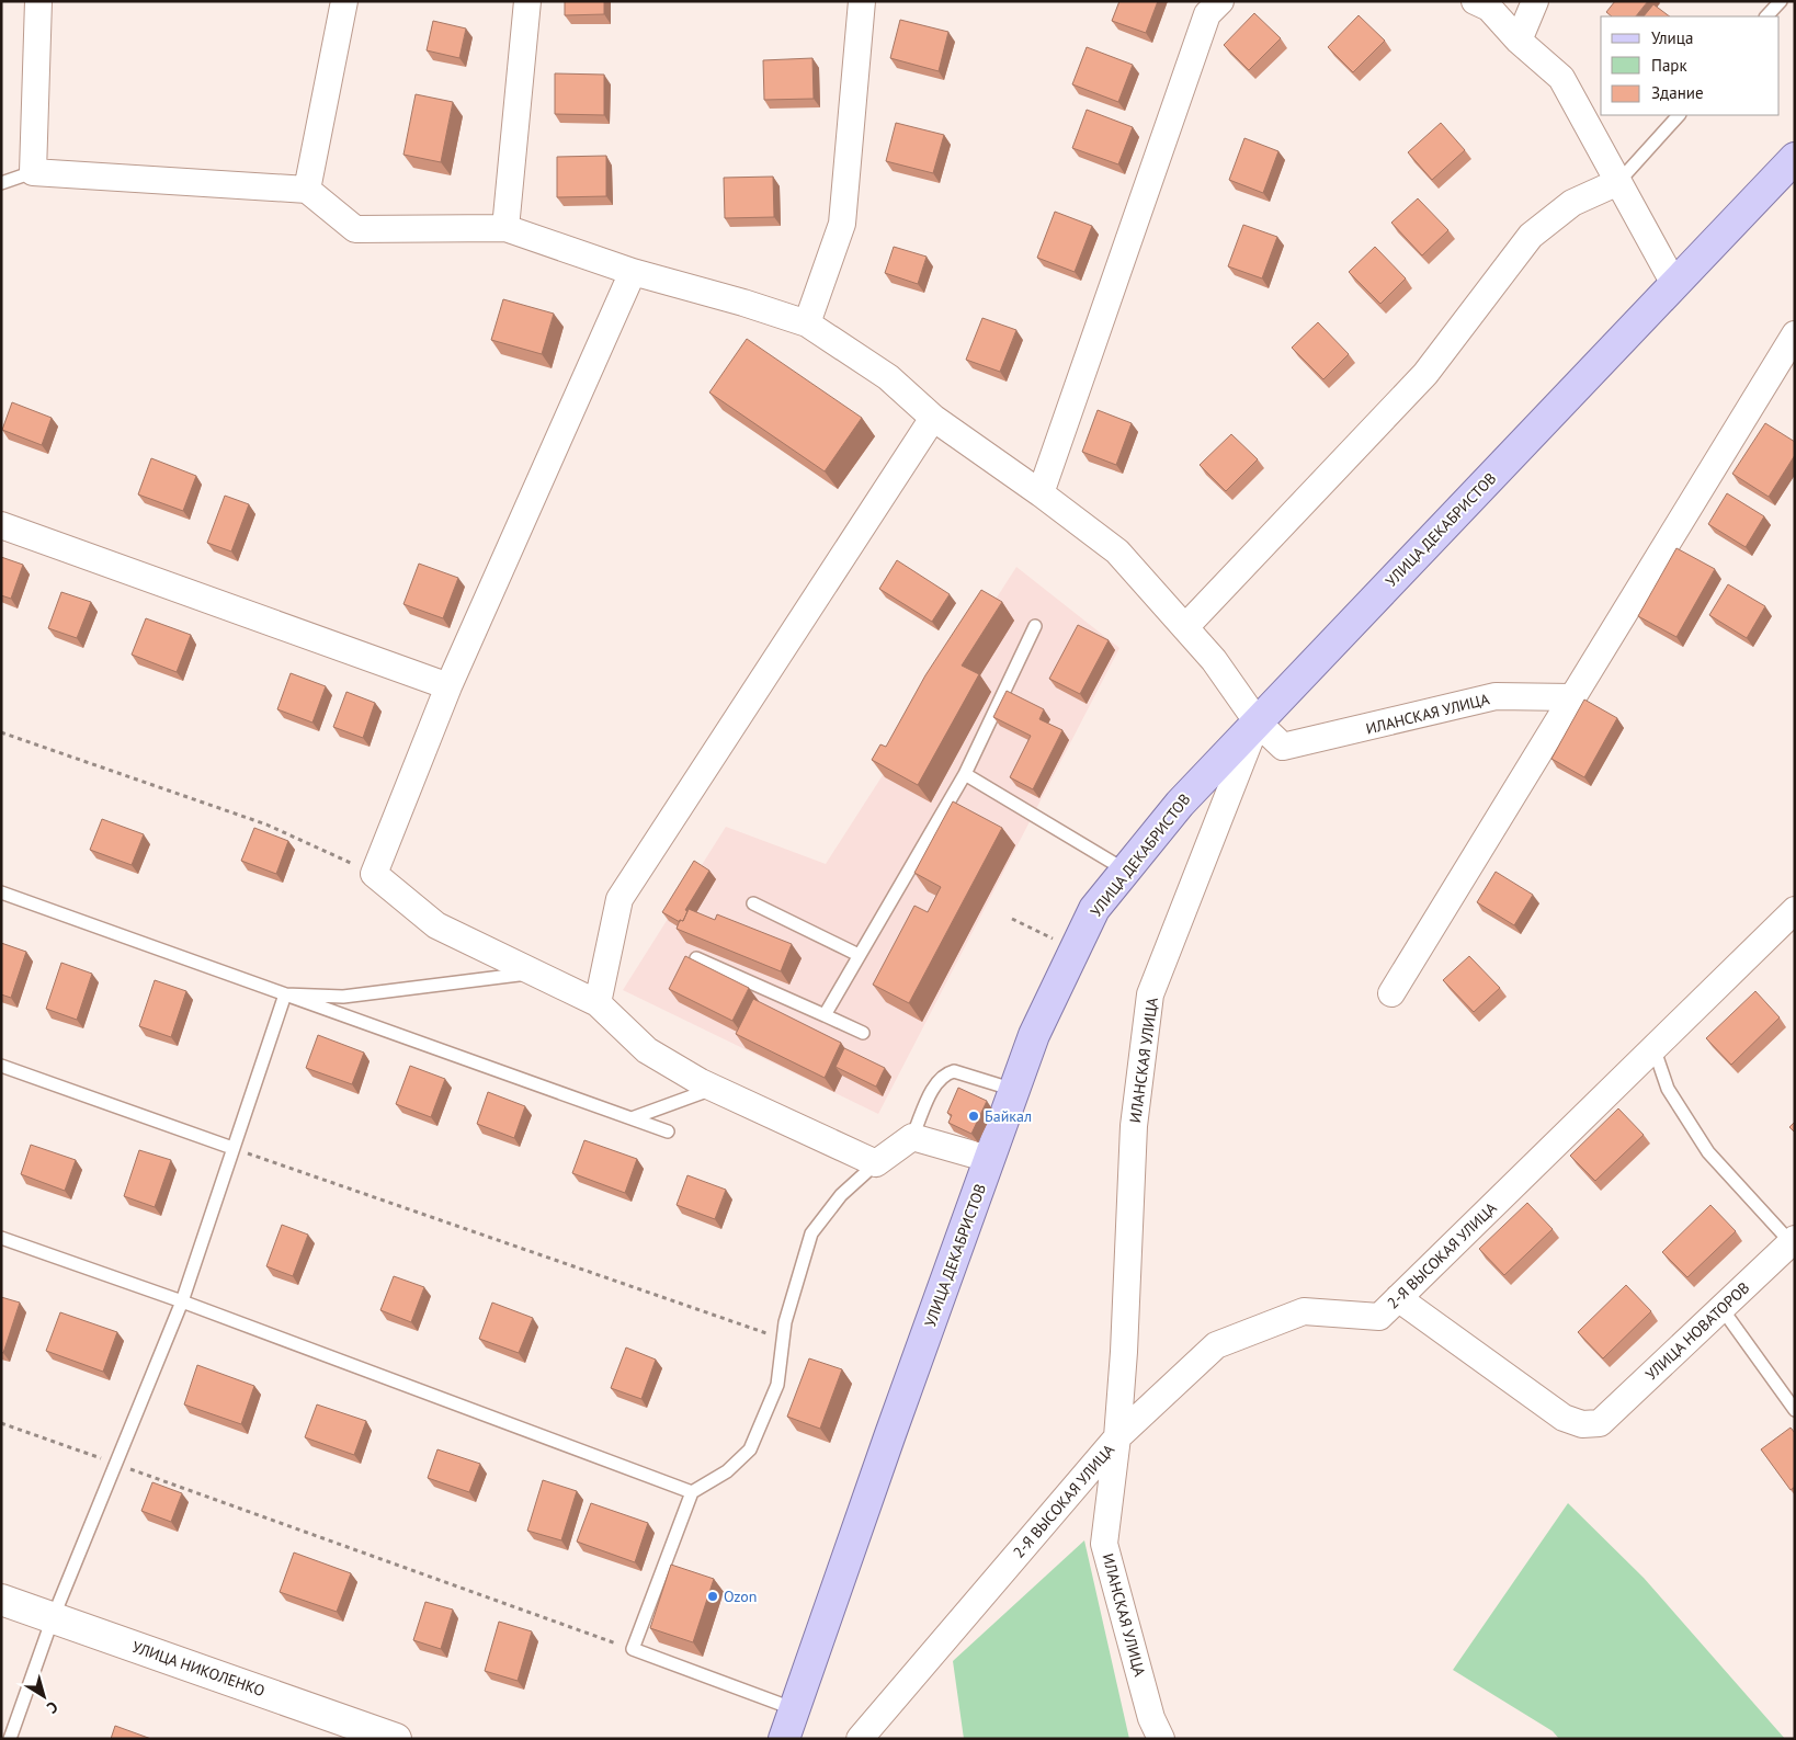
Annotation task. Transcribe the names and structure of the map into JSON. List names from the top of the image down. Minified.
{"streets":{"main road":["УЛИЦА ДЕКАБРИСТОВ"],"street":["ИЛАНСКАЯ УЛИЦА","2-Я ВЫСОКАЯ УЛИЦА","УЛИЦА НОВАТОРОВ","УЛИЦА НИКОЛЕНКО"]},"crossings":[["УЛИЦА ДЕКАБРИСТОВ","ИЛАНСКАЯ УЛИЦА"],["ИЛАНСКАЯ УЛИЦА","2-Я ВЫСОКАЯ УЛИЦА"],["2-Я ВЫСОКАЯ УЛИЦА","УЛИЦА НОВАТОРОВ"]],"places":["Байкал","Ozon"],"legend":["Улица","Парк","Здание"],"north":"bottom right"}
